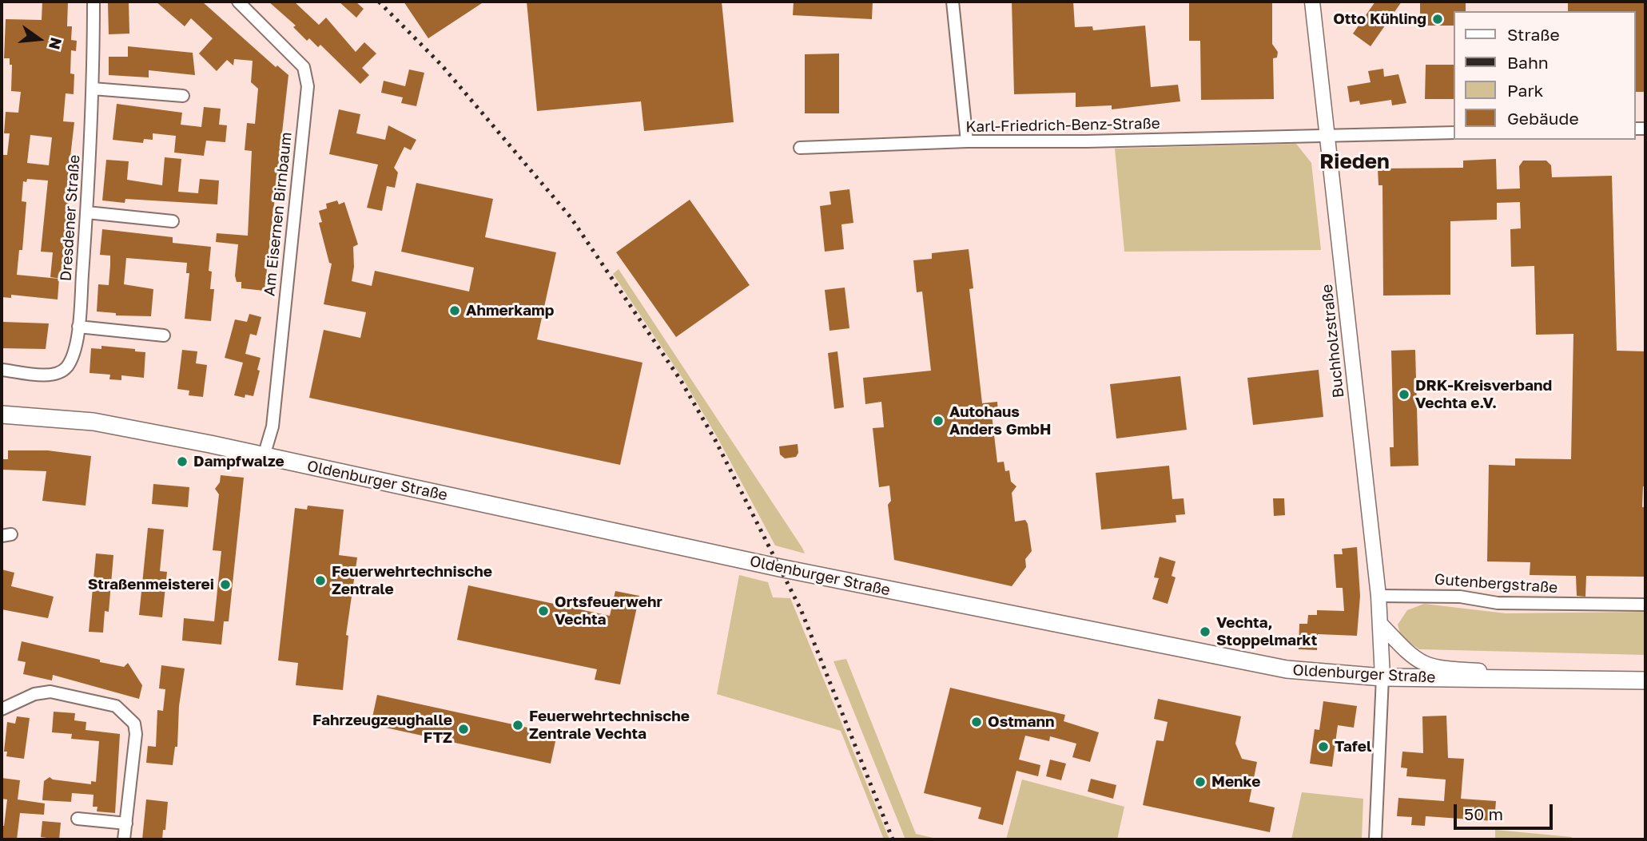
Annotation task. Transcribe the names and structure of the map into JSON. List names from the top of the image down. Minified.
{"streets":{"main road":["Oldenburger Straße"],"street":["Karl-Friedrich-Benz-Straße","Am Eisernen Birnbaum","Dresdener Straße","Buchholzstraße","Gutenbergstraße"]},"crossings":[["Karl-Friedrich-Benz-Straße","Buchholzstraße"],["Am Eisernen Birnbaum","Oldenburger Straße"],["Buchholzstraße","Oldenburger Straße"],["Buchholzstraße","Gutenbergstraße"]],"districts":["Rieden"],"places":["Otto Kühling","Ahmerkamp","DRK-Kreisverband Vechta e.V.","Autohaus Anders GmbH","Dampfwalze","Feuerwehrtechnische Zentrale","Straßenmeisterei","Ortsfeuerwehr Vechta","Vechta, Stoppelmarkt","Ostmann","Feuerwehrtechnische Zentrale Vechta","Fahrzeugzeughalle FTZ","Tafel","Menke"],"legend":["Straße","Bahn","Park","Gebäude"],"scale_bar":"50 m","north":"right"}
